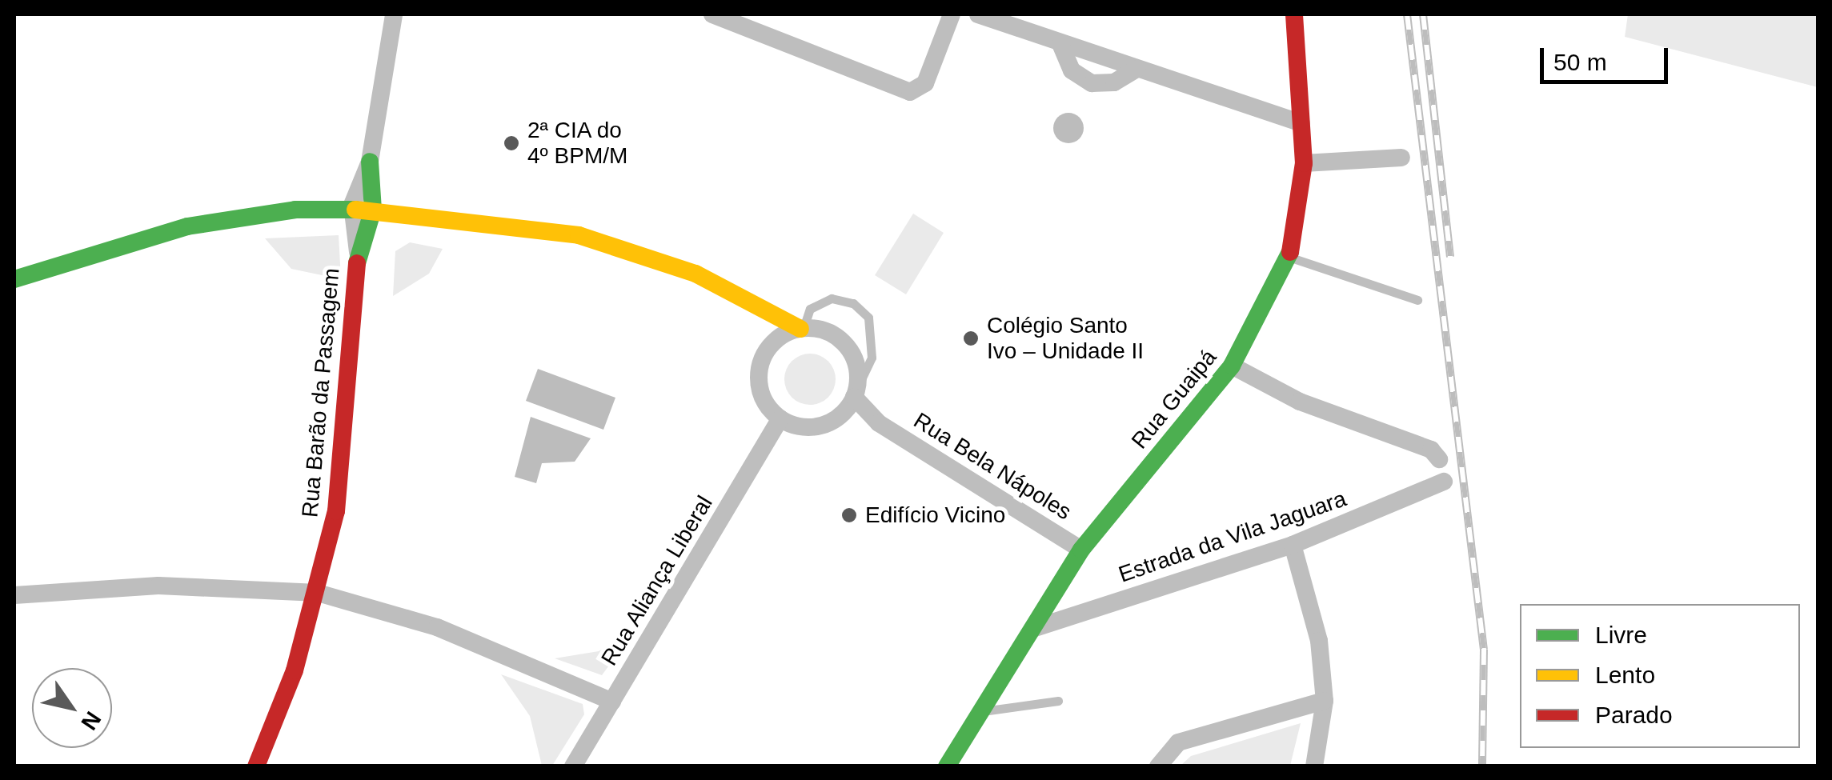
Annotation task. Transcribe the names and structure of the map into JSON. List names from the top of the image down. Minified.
{"streets":{"street":["Rua Barão da Passagem","Rua Guaipá","Rua Bela Nápoles","Estrada da Vila Jaguara","Rua Aliança Liberal"]},"crossings":[["Rua Guaipá","Rua Bela Nápoles"],["Rua Guaipá","Estrada da Vila Jaguara"]],"places":["2ª CIA do 4º BPM/M","Colégio Santo Ivo – Unidade II","Edifício Vicino"],"legend":["Livre","Lento","Parado"],"scale_bar":"50 m","north":"bottom right"}
